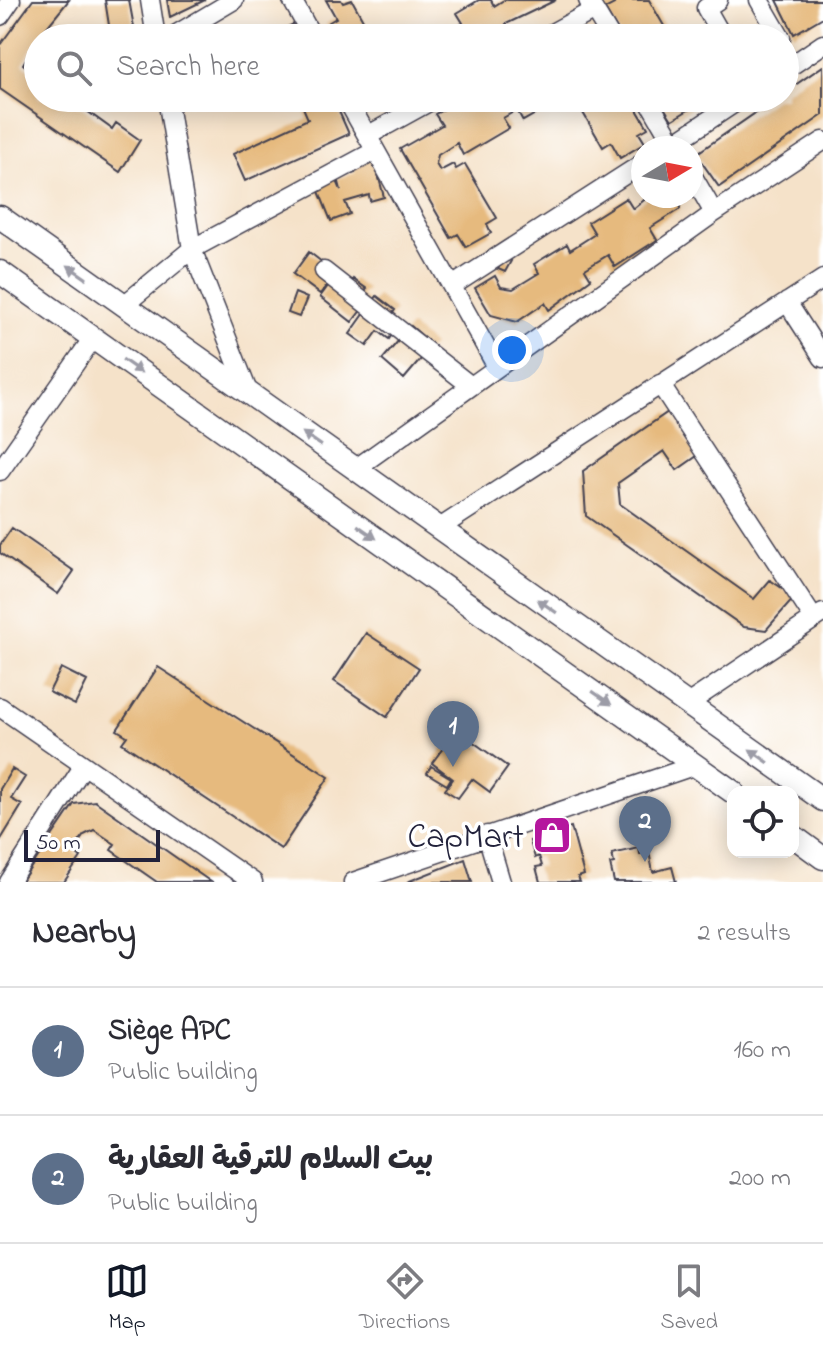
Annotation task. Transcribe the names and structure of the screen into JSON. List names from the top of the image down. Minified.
{"places":{"shop":["CapMart"]},"scale_bar":"50 m","north":"right","page":{"search":"Search here","pins":["1","2"],"scale":"50 m","heading":["Nearby","2 results"],"list":[{"mark":"1","name":"Siège APC","note":"Public building","value":"160 m"},{"mark":"2","name":"بيت السلام للترقية العقارية","note":"Public building","value":"200 m"}],"nav":["Map","Directions","Saved"]}}
